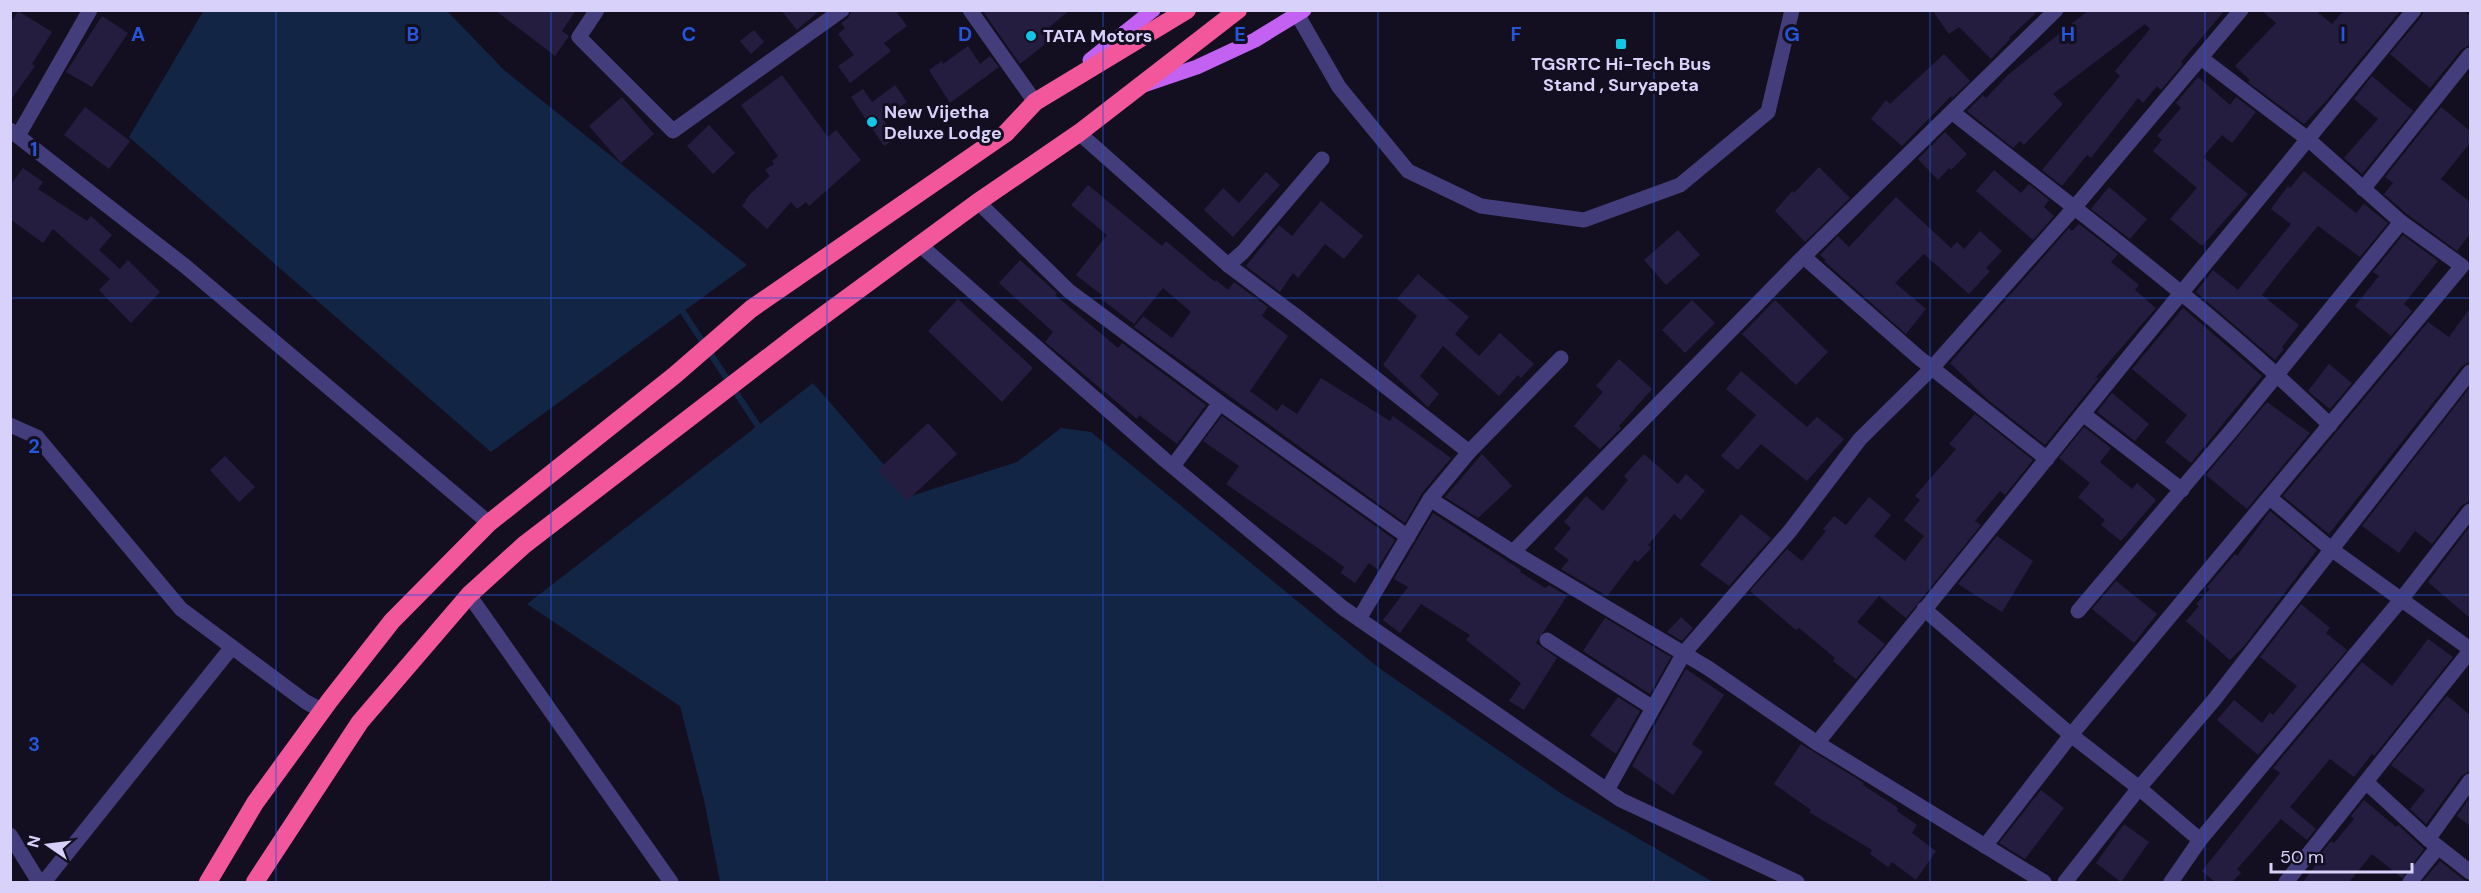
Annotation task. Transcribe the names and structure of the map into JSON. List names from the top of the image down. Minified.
{"places":{"other":["TATA Motors","New Vijetha Deluxe Lodge"],"transit":["TGSRTC Hi-Tech Bus Stand , Suryapeta"]},"scale_bar":"50 m","north":"left","grid":{"columns":["A","B","C","D","E","F","G","H","I"],"rows":["1","2","3"]}}
